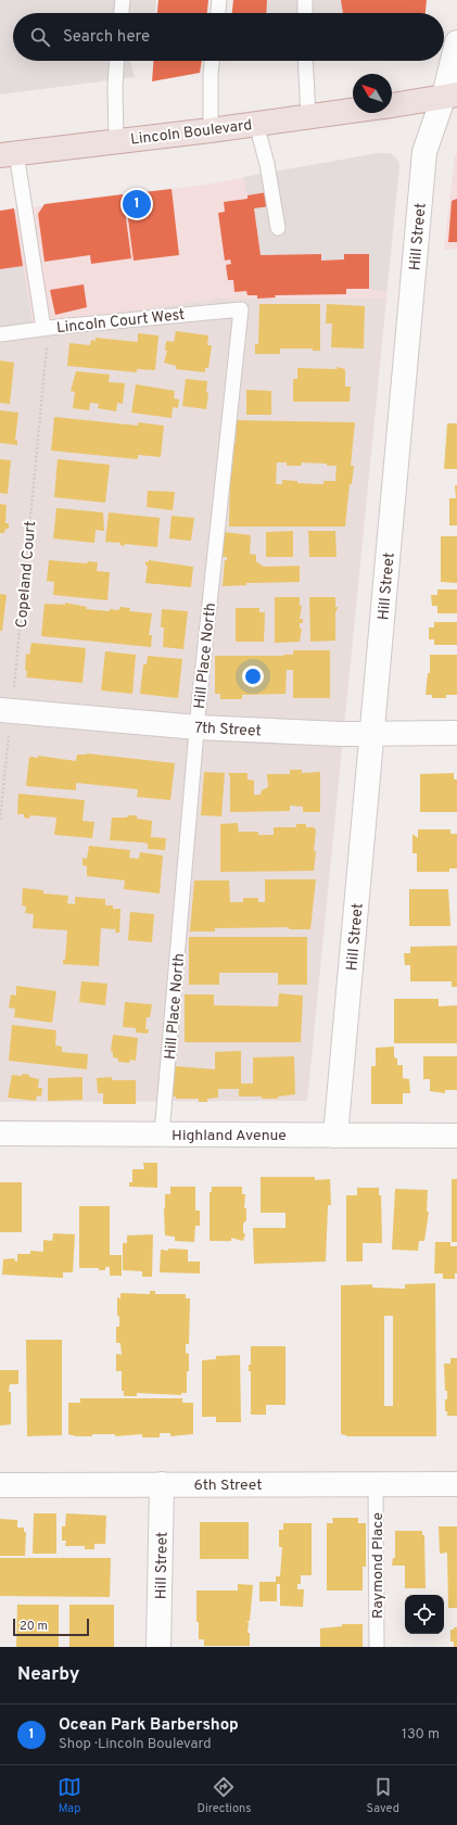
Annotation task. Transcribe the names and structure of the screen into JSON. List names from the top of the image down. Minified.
{"streets":{"highway":["Lincoln Boulevard"],"street":["Hill Street","7th Street","Highland Avenue","6th Street"],"lane":["Lincoln Court West","Hill Place North","Raymond Place"],"path":["Copeland Court"]},"crossings":[["Hill Street","7th Street"],["Hill Street","Highland Avenue"],["Hill Street","6th Street"],["Lincoln Court West","Copeland Court"],["Lincoln Court West","Hill Place North"],["Copeland Court","7th Street"],["Hill Place North","7th Street"],["Hill Place North","Highland Avenue"],["6th Street","Raymond Place"]],"scale_bar":"20 m","north":"top left","page":{"search":"Search here","pins":"1","scale":"20 m","heading":"Nearby","list":[{"mark":"1","name":"Ocean Park Barbershop","note":"Shop · Lincoln Boulevard","value":"130 m"}],"nav":["Map","Directions","Saved"]}}
